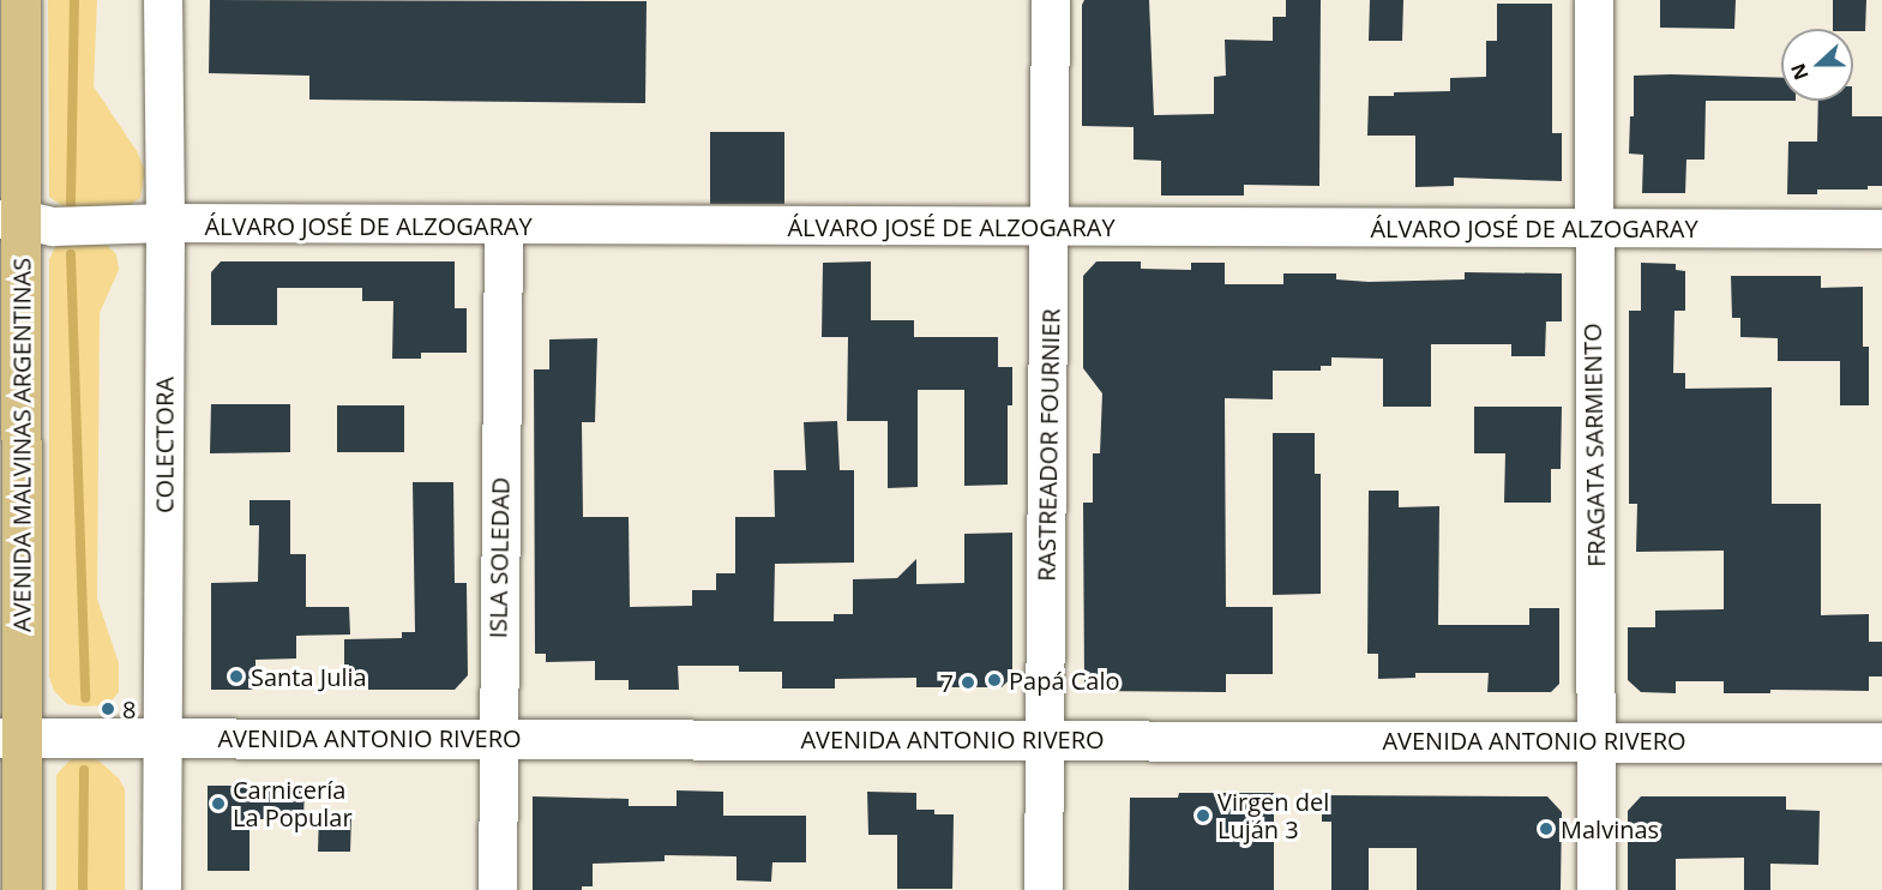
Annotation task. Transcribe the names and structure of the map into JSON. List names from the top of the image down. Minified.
{"streets":{"main road":["AVENIDA MALVINAS ARGENTINAS","AVENIDA ANTONIO RIVERO"],"street":["ÁLVARO JOSÉ DE ALZOGARAY","COLECTORA","RASTREADOR FOURNIER","FRAGATA SARMIENTO","ISLA SOLEDAD"]},"crossings":[["ÁLVARO JOSÉ DE ALZOGARAY","AVENIDA MALVINAS ARGENTINAS"],["ÁLVARO JOSÉ DE ALZOGARAY","COLECTORA"],["ÁLVARO JOSÉ DE ALZOGARAY","RASTREADOR FOURNIER"],["ÁLVARO JOSÉ DE ALZOGARAY","FRAGATA SARMIENTO"],["ÁLVARO JOSÉ DE ALZOGARAY","ISLA SOLEDAD"],["AVENIDA MALVINAS ARGENTINAS","AVENIDA ANTONIO RIVERO"],["COLECTORA","AVENIDA ANTONIO RIVERO"],["RASTREADOR FOURNIER","AVENIDA ANTONIO RIVERO"],["FRAGATA SARMIENTO","AVENIDA ANTONIO RIVERO"],["ISLA SOLEDAD","AVENIDA ANTONIO RIVERO"]],"places":["Santa Julia","Papá Calo","7","8","Carnicería La Popular","Virgen del Luján 3","Malvinas"],"north":"left"}
